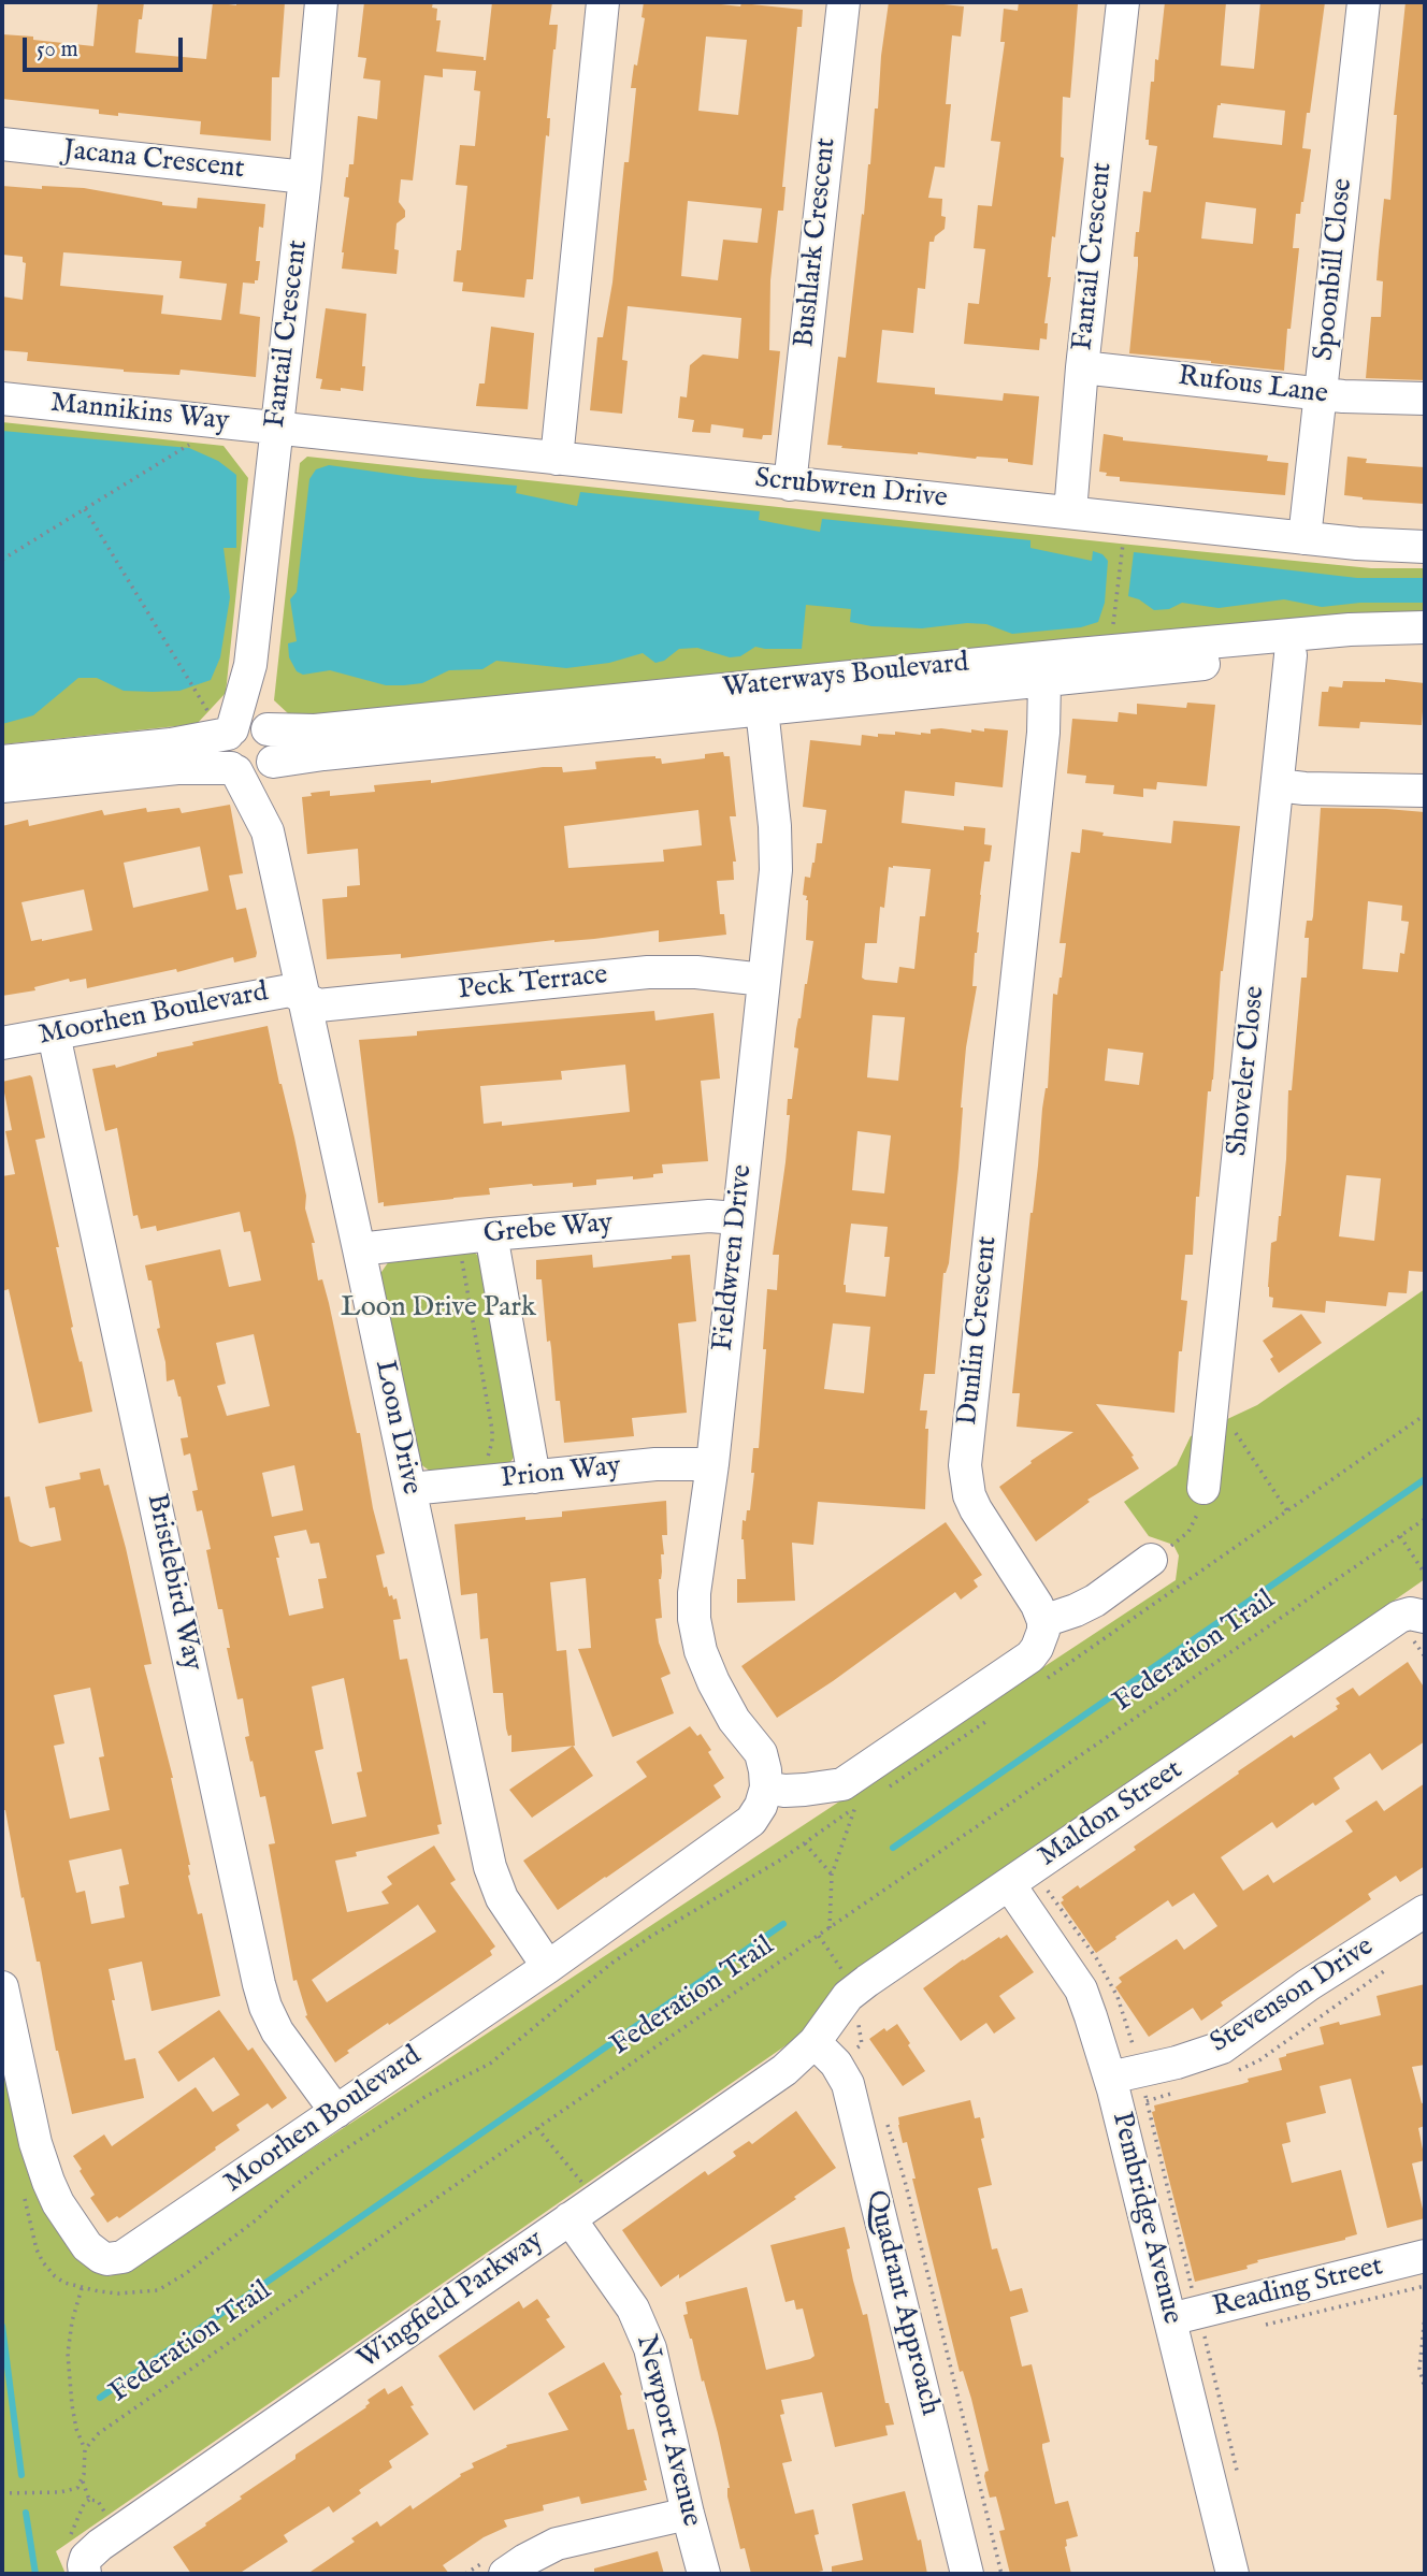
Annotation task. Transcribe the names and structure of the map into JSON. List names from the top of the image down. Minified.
{"streets":{"street":["Jacana Crescent","Bushlark Crescent","Fantail Crescent","Spoonbill Close","Rufous Lane","Mannikins Way","Scrubwren Drive","Waterways Boulevard","Peck Terrace","Moorhen Boulevard","Shoveler Close","Grebe Way","Fieldwren Drive","Dunlin Crescent","Loon Drive","Prion Way","Bristlebird Way","Maldon Street","Stevenson Drive","Pembridge Avenue","Reading Street","Wingfield Parkway","Quadrant Approach","Newport Avenue"],"path":["Federation Trail"]},"crossings":[["Jacana Crescent","Fantail Crescent"],["Bushlark Crescent","Scrubwren Drive"],["Fantail Crescent","Rufous Lane"],["Fantail Crescent","Mannikins Way"],["Fantail Crescent","Scrubwren Drive"],["Fantail Crescent","Waterways Boulevard"],["Fantail Crescent","Loon Drive"],["Spoonbill Close","Rufous Lane"],["Spoonbill Close","Scrubwren Drive"],["Mannikins Way","Scrubwren Drive"],["Waterways Boulevard","Shoveler Close"],["Waterways Boulevard","Fieldwren Drive"],["Waterways Boulevard","Dunlin Crescent"],["Waterways Boulevard","Loon Drive"],["Peck Terrace","Moorhen Boulevard"],["Peck Terrace","Fieldwren Drive"],["Peck Terrace","Loon Drive"],["Moorhen Boulevard","Fieldwren Drive"],["Moorhen Boulevard","Loon Drive"],["Moorhen Boulevard","Bristlebird Way"],["Grebe Way","Fieldwren Drive"],["Grebe Way","Loon Drive"],["Fieldwren Drive","Prion Way"],["Loon Drive","Prion Way"],["Maldon Street","Pembridge Avenue"],["Maldon Street","Wingfield Parkway"],["Maldon Street","Quadrant Approach"],["Stevenson Drive","Pembridge Avenue"],["Pembridge Avenue","Reading Street"],["Wingfield Parkway","Quadrant Approach"],["Wingfield Parkway","Newport Avenue"]],"parks":["Loon Drive Park"],"scale_bar":"50 m"}
